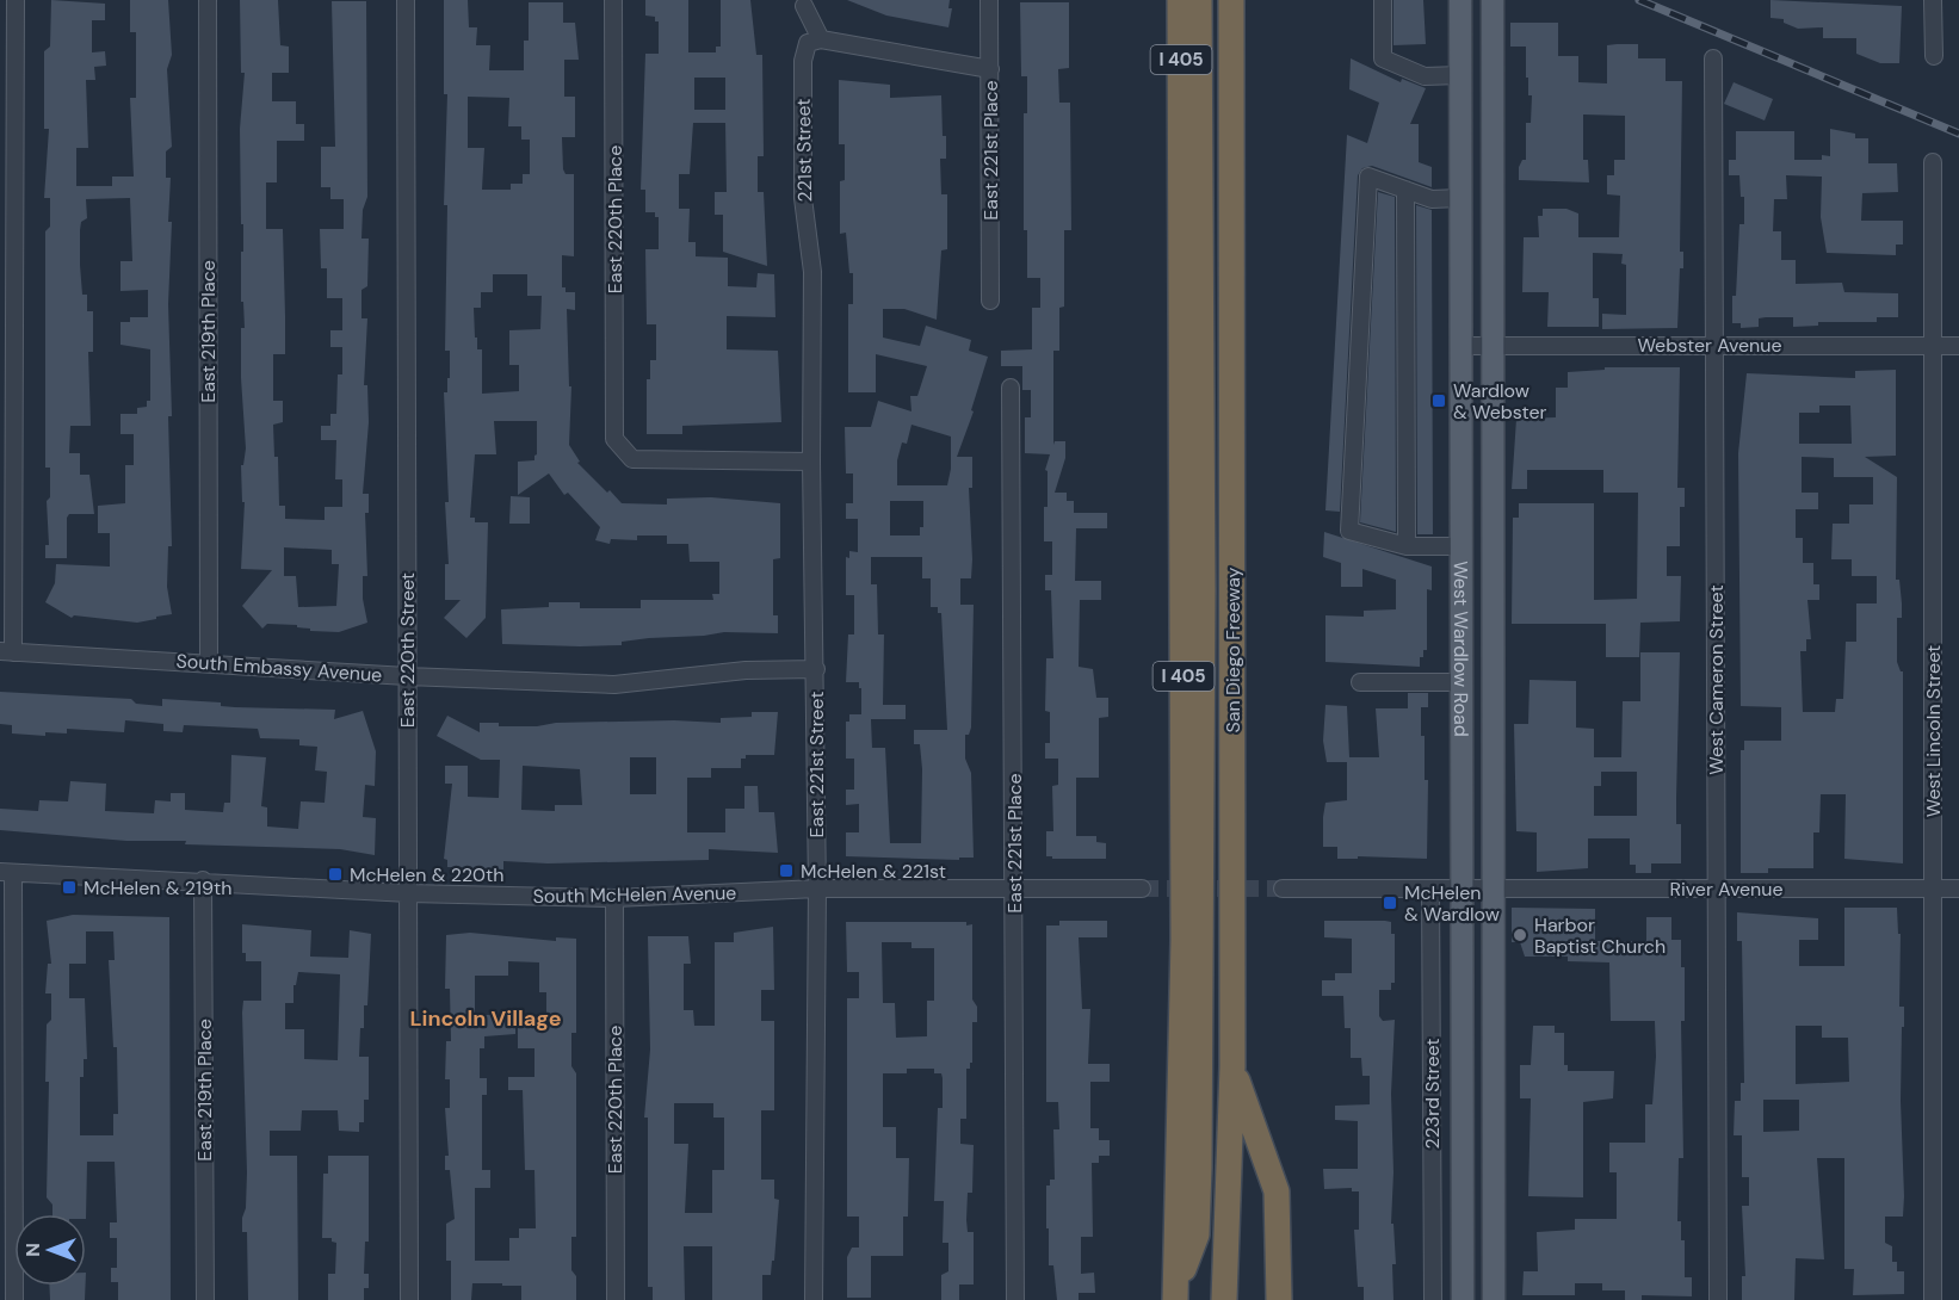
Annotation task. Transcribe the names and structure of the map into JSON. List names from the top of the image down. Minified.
{"streets":{"highway":["I 405","San Diego Freeway"],"main road":["West Wardlow Road"],"street":["221st Street","East 221st Place","East 220th Place","East 219th Place","Webster Avenue","East 220th Street","South Embassy Avenue","West Cameron Street","West Lincoln Street","East 221st Street","River Avenue","South McHelen Avenue","223rd Street"]},"crossings":[["221st Street","East 221st Street"],["East 221st Place","South McHelen Avenue"],["East 220th Place","East 221st Street"],["East 220th Place","South McHelen Avenue"],["East 219th Place","South Embassy Avenue"],["East 219th Place","South McHelen Avenue"],["Webster Avenue","West Wardlow Road"],["Webster Avenue","West Cameron Street"],["Webster Avenue","West Lincoln Street"],["East 220th Street","South Embassy Avenue"],["East 220th Street","South McHelen Avenue"],["West Wardlow Road","River Avenue"],["South Embassy Avenue","East 221st Street"],["West Cameron Street","River Avenue"],["West Lincoln Street","River Avenue"],["East 221st Street","South McHelen Avenue"]],"districts":["Lincoln Village"],"places":{"transit":["Wardlow & Webster","McHelen & 221st","McHelen & 220th","McHelen & 219th","McHelen & Wardlow"],"other":["Harbor Baptist Church"]},"north":"left"}
